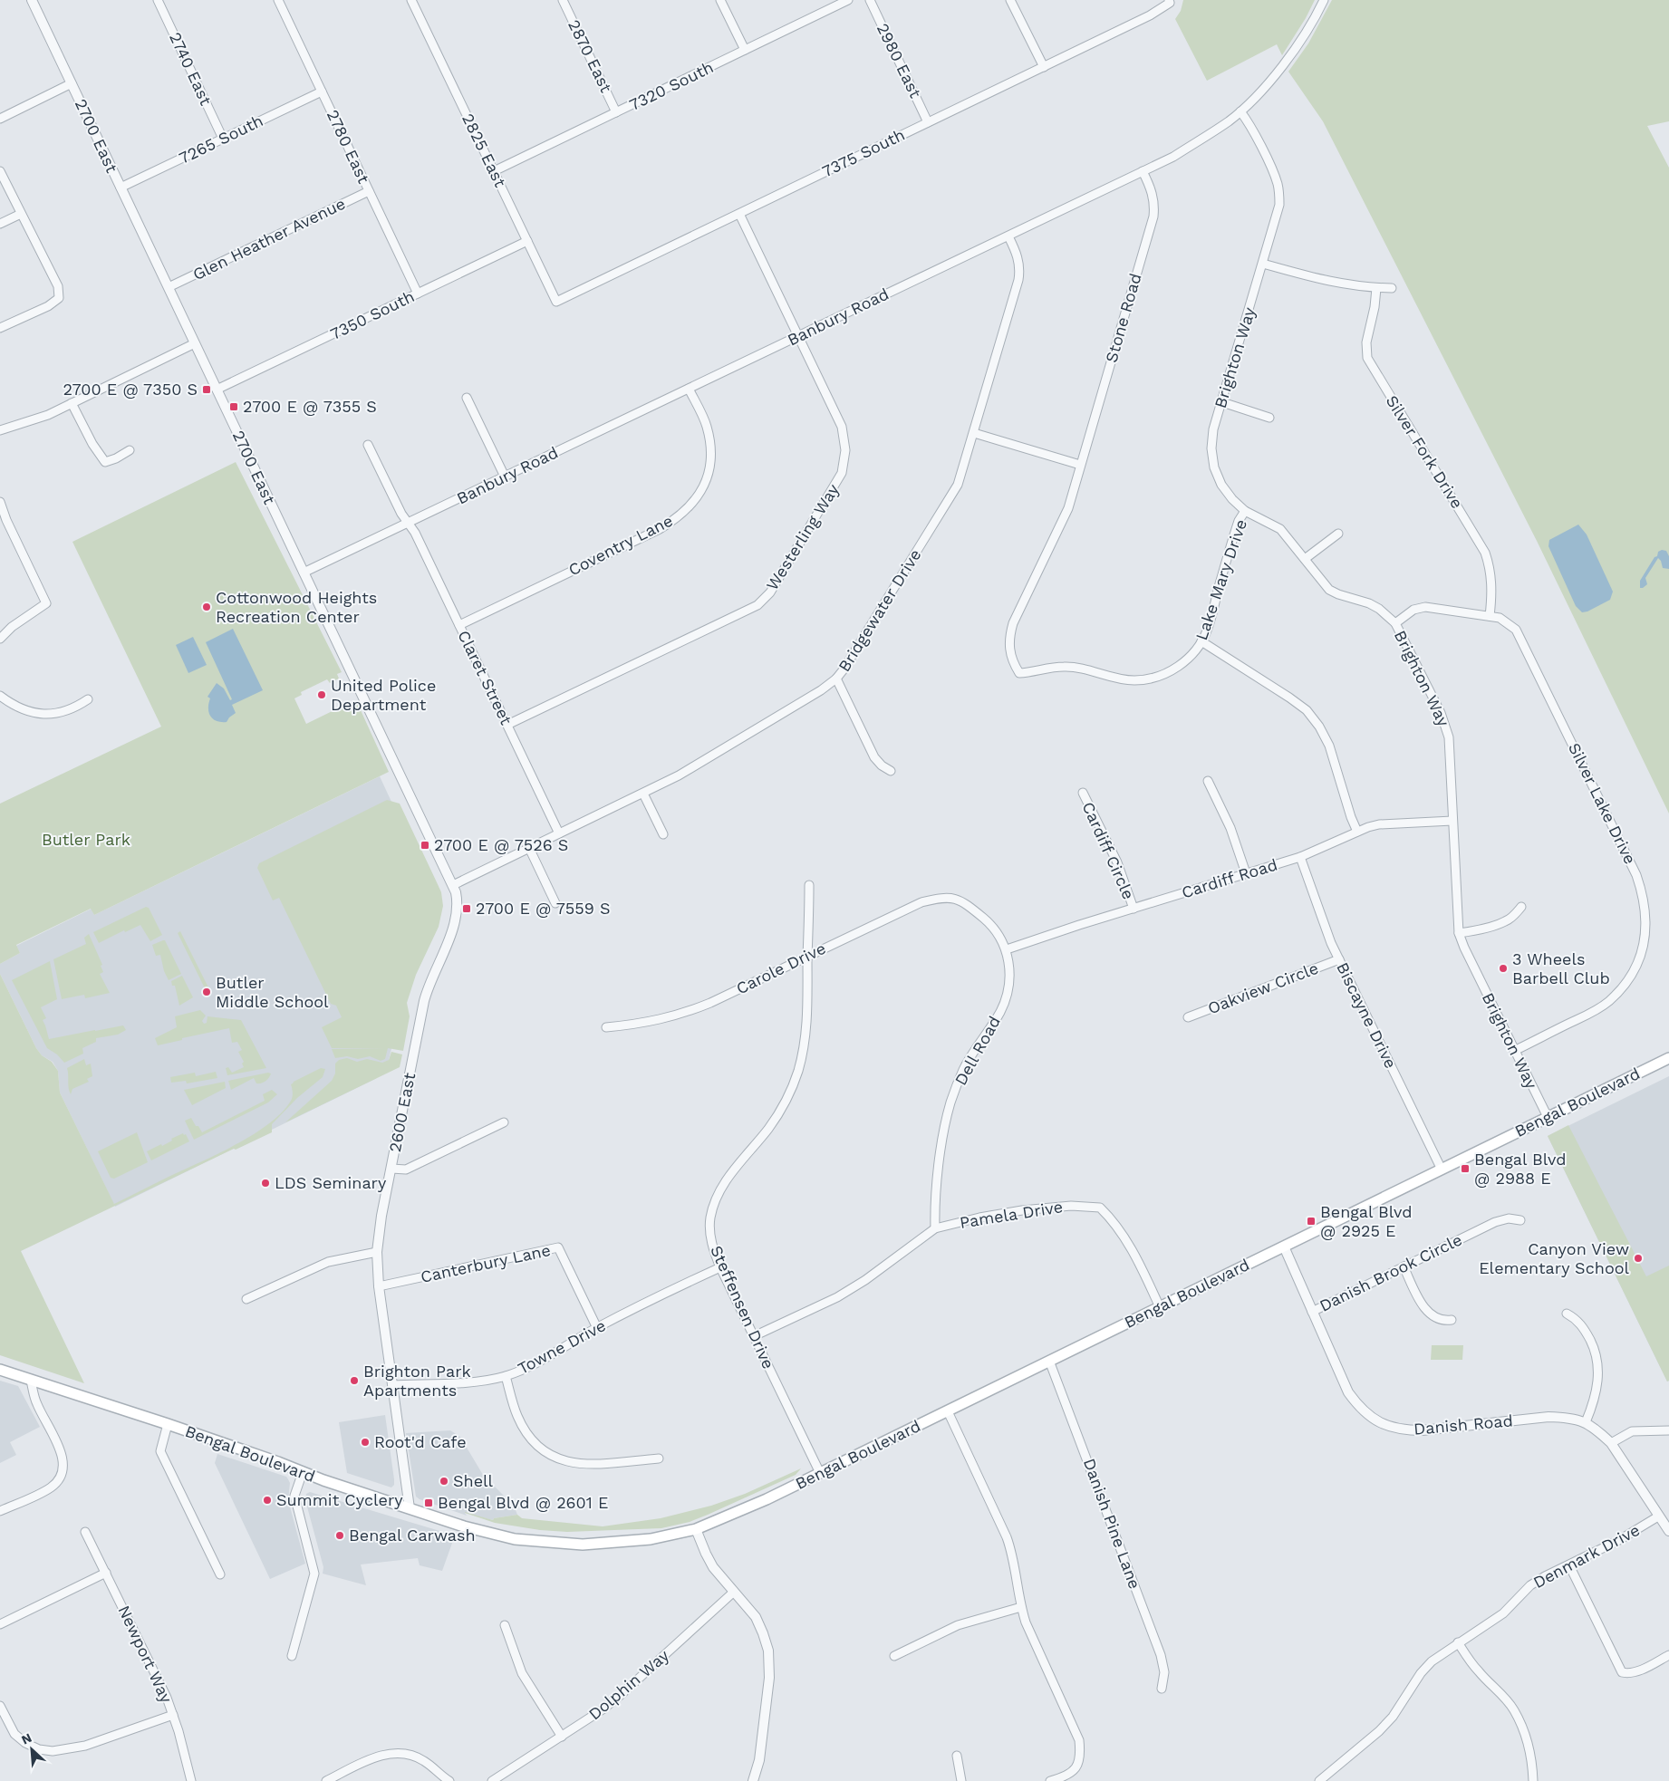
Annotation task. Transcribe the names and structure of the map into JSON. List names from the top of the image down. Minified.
{"streets":{"main road":["Bengal Boulevard"],"street":["2870 East","2980 East","2740 East","7320 South","2700 East","7265 South","2780 East","2825 East","7375 South","Glen Heather Avenue","7350 South","Banbury Road","Stone Road","Brighton Way","Silver Fork Drive","Westerling Way","Coventry Lane","Lake Mary Drive","Bridgewater Drive","Claret Street","Silver Lake Drive","Cardiff Circle","Cardiff Road","Carole Drive","Oakview Circle","Biscayne Drive","Dell Road","2600 East","Pamela Drive","Canterbury Lane","Danish Brook Circle","Steffensen Drive","Towne Drive","Danish Road","Danish Pine Lane","Denmark Drive","Newport Way","Dolphin Way"]},"crossings":[["2870 East","7320 South"],["2980 East","7375 South"],["2740 East","7265 South"],["7320 South","2825 East"],["2700 East","7265 South"],["2700 East","Glen Heather Avenue"],["2700 East","7350 South"],["2700 East","Banbury Road"],["2700 East","Bridgewater Drive"],["2700 East","2600 East"],["7265 South","2780 East"],["2780 East","Glen Heather Avenue"],["2780 East","7350 South"],["2825 East","7375 South"],["2825 East","7350 South"],["7375 South","Westerling Way"],["Banbury Road","Stone Road"],["Banbury Road","Brighton Way"],["Banbury Road","Westerling Way"],["Banbury Road","Coventry Lane"],["Banbury Road","Bridgewater Drive"],["Banbury Road","Claret Street"],["Stone Road","Lake Mary Drive"],["Brighton Way","Lake Mary Drive"],["Brighton Way","Silver Lake Drive"],["Brighton Way","Cardiff Road"],["Brighton Way","Bengal Boulevard"],["Silver Fork Drive","Silver Lake Drive"],["Westerling Way","Claret Street"],["Coventry Lane","Claret Street"],["Bridgewater Drive","Claret Street"],["Bridgewater Drive","2600 East"],["Cardiff Circle","Cardiff Road"],["Cardiff Road","Biscayne Drive"],["Cardiff Road","Dell Road"],["Carole Drive","Dell Road"],["Carole Drive","Steffensen Drive"],["Oakview Circle","Biscayne Drive"],["Biscayne Drive","Bengal Boulevard"],["Dell Road","Pamela Drive"],["Bengal Boulevard","2600 East"],["Bengal Boulevard","Pamela Drive"],["Bengal Boulevard","Steffensen Drive"],["Bengal Boulevard","Danish Road"],["Bengal Boulevard","Danish Pine Lane"],["2600 East","Canterbury Lane"],["2600 East","Towne Drive"],["Pamela Drive","Steffensen Drive"],["Canterbury Lane","Towne Drive"],["Danish Brook Circle","Danish Road"],["Steffensen Drive","Towne Drive"],["Danish Road","Denmark Drive"]],"parks":["Butler Park"],"places":{"transit":["2700 E @ 7350 S","2700 E @ 7355 S","2700 E @ 7526 S","2700 E @ 7559 S","Bengal Blvd @ 2988 E","Bengal Blvd @ 2925 E","Bengal Blvd @ 2601 E"],"other":["Cottonwood Heights Recreation Center","United Police Department","3 Wheels Barbell Club","Butler Middle School","LDS Seminary","Canyon View Elementary School","Brighton Park Apartments","Root'd Cafe","Shell","Summit Cyclery","Bengal Carwash"]},"north":"top left"}
